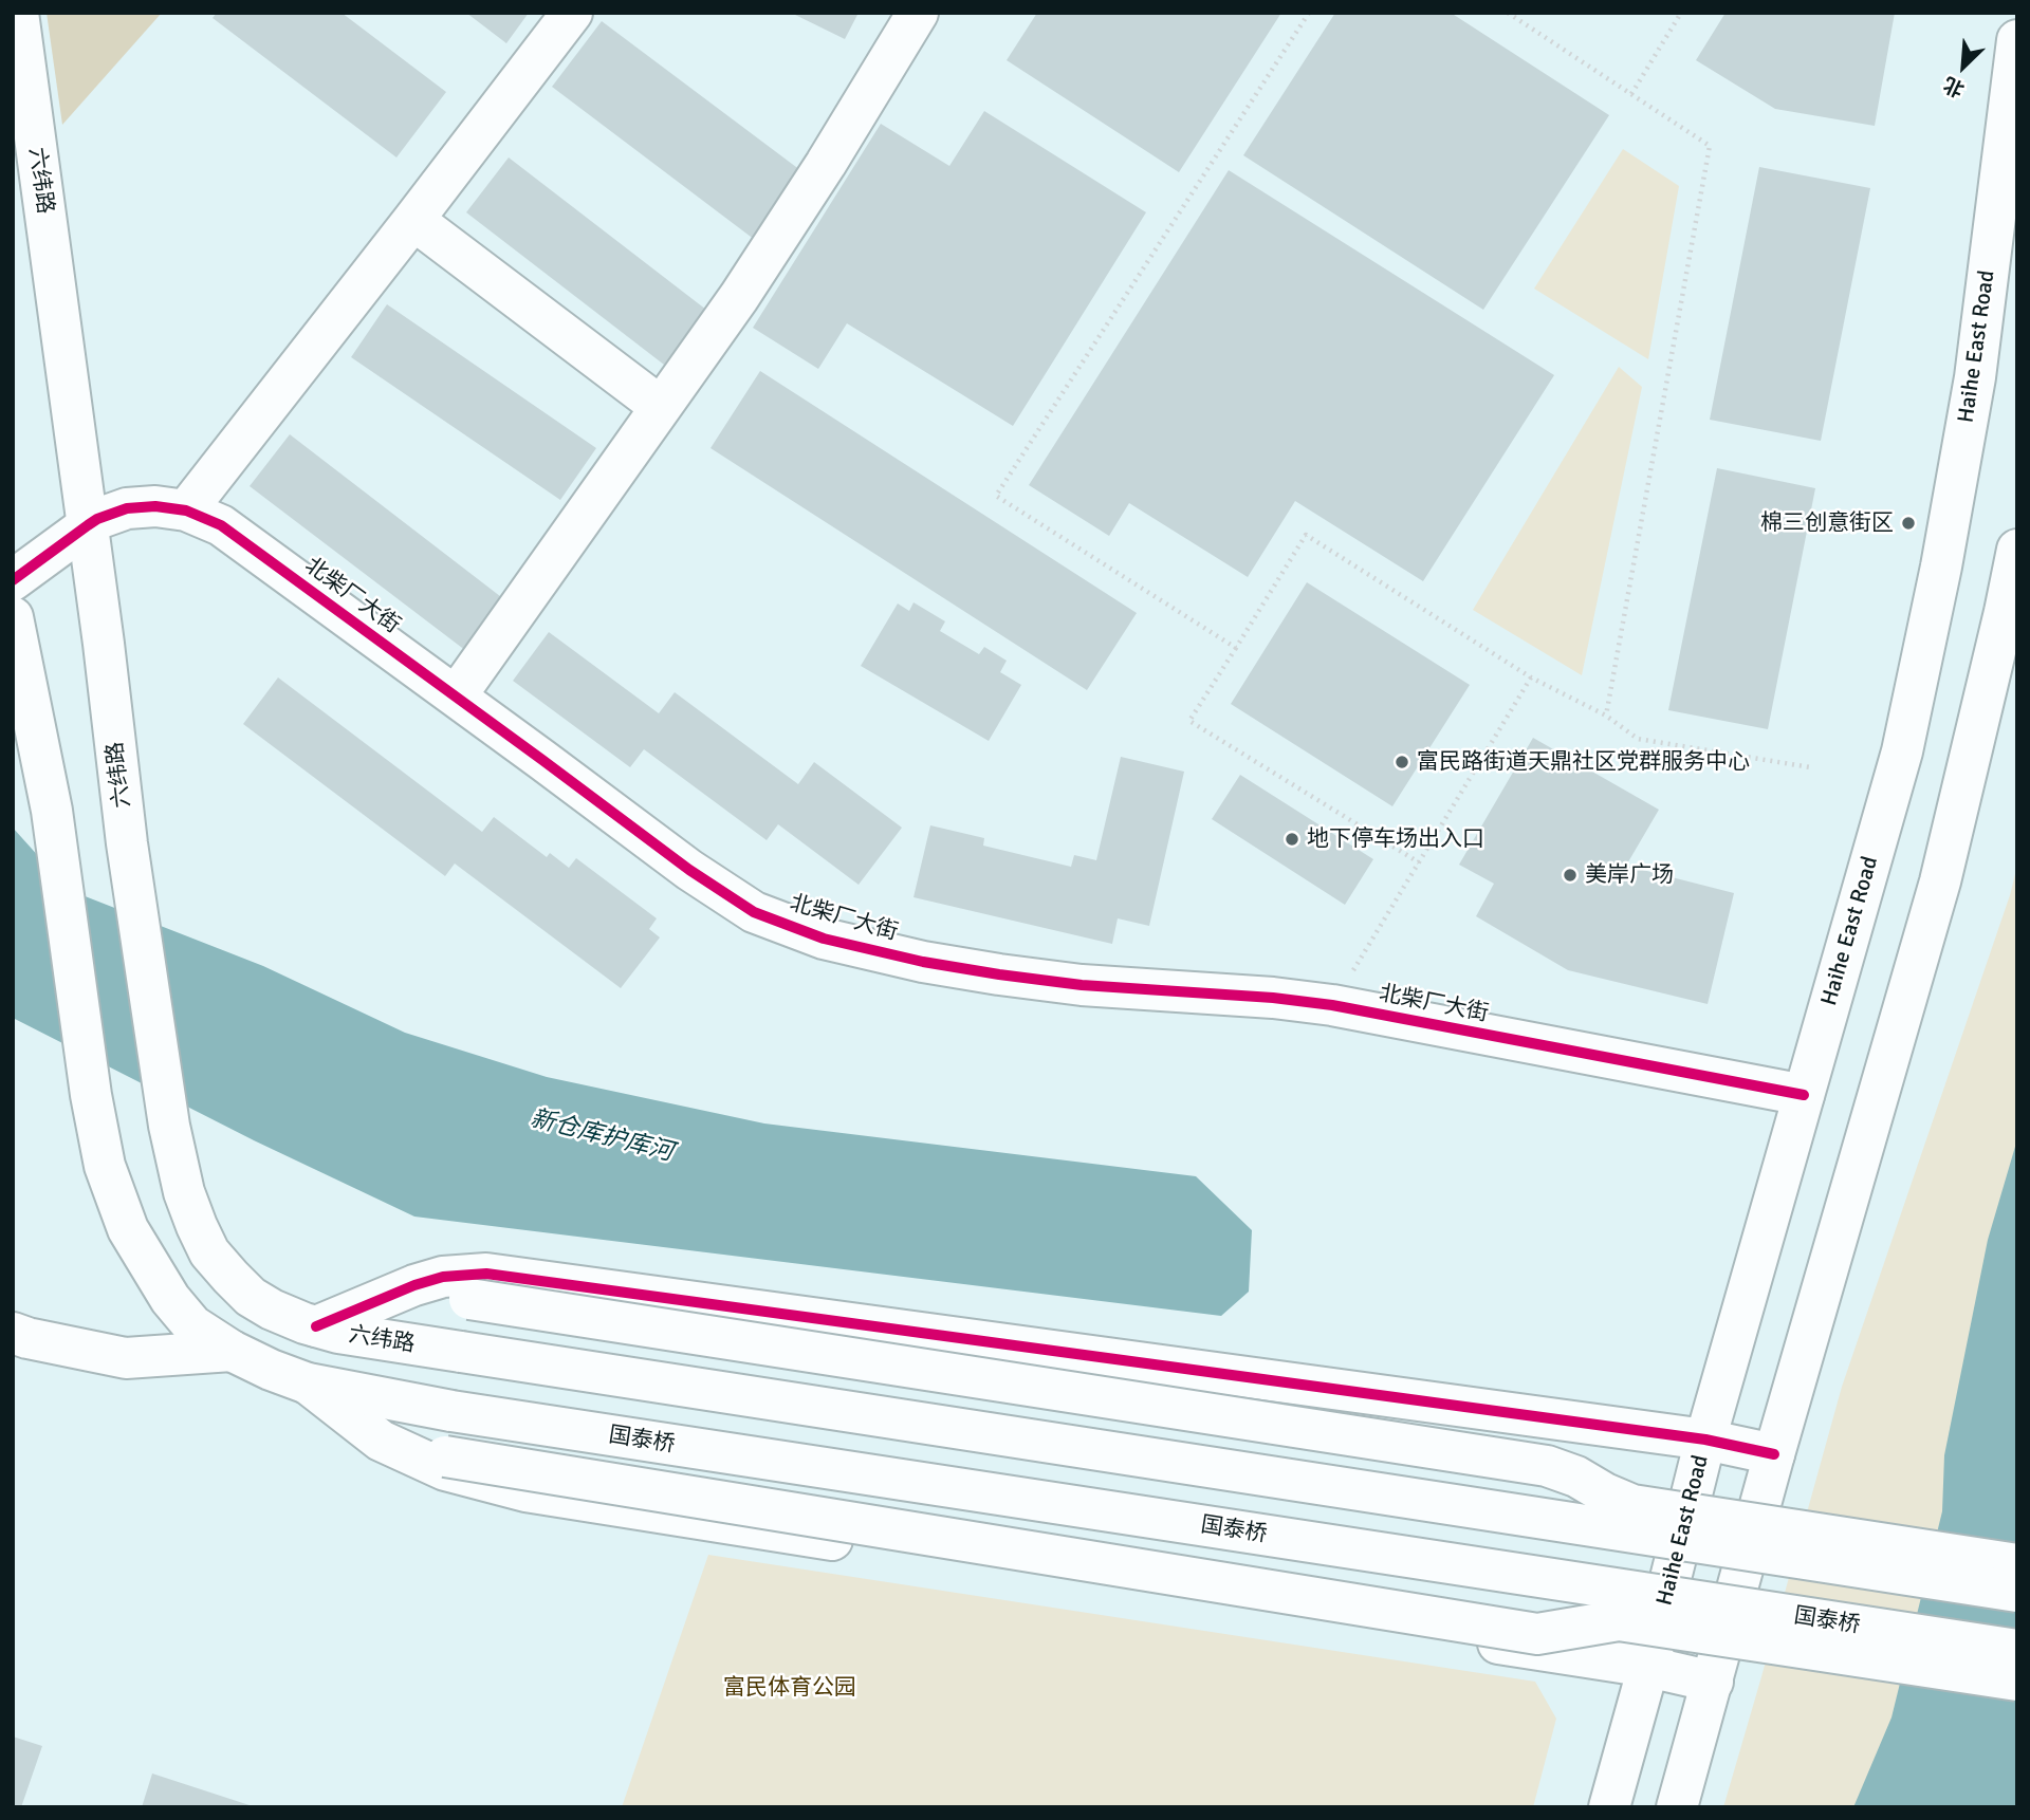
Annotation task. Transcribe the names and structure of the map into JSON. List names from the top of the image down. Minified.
{"streets":{"main road":["六纬路","Haihe East Road","北柴厂大街","国泰桥"]},"crossings":[["六纬路","北柴厂大街"],["Haihe East Road","北柴厂大街"]],"water":["新仓库护库河"],"parks":["富民体育公园"],"places":["棉三创意街区","富民路街道天鼎社区党群服务中心","地下停车场出入口","美岸广场"],"north":"bottom left"}
